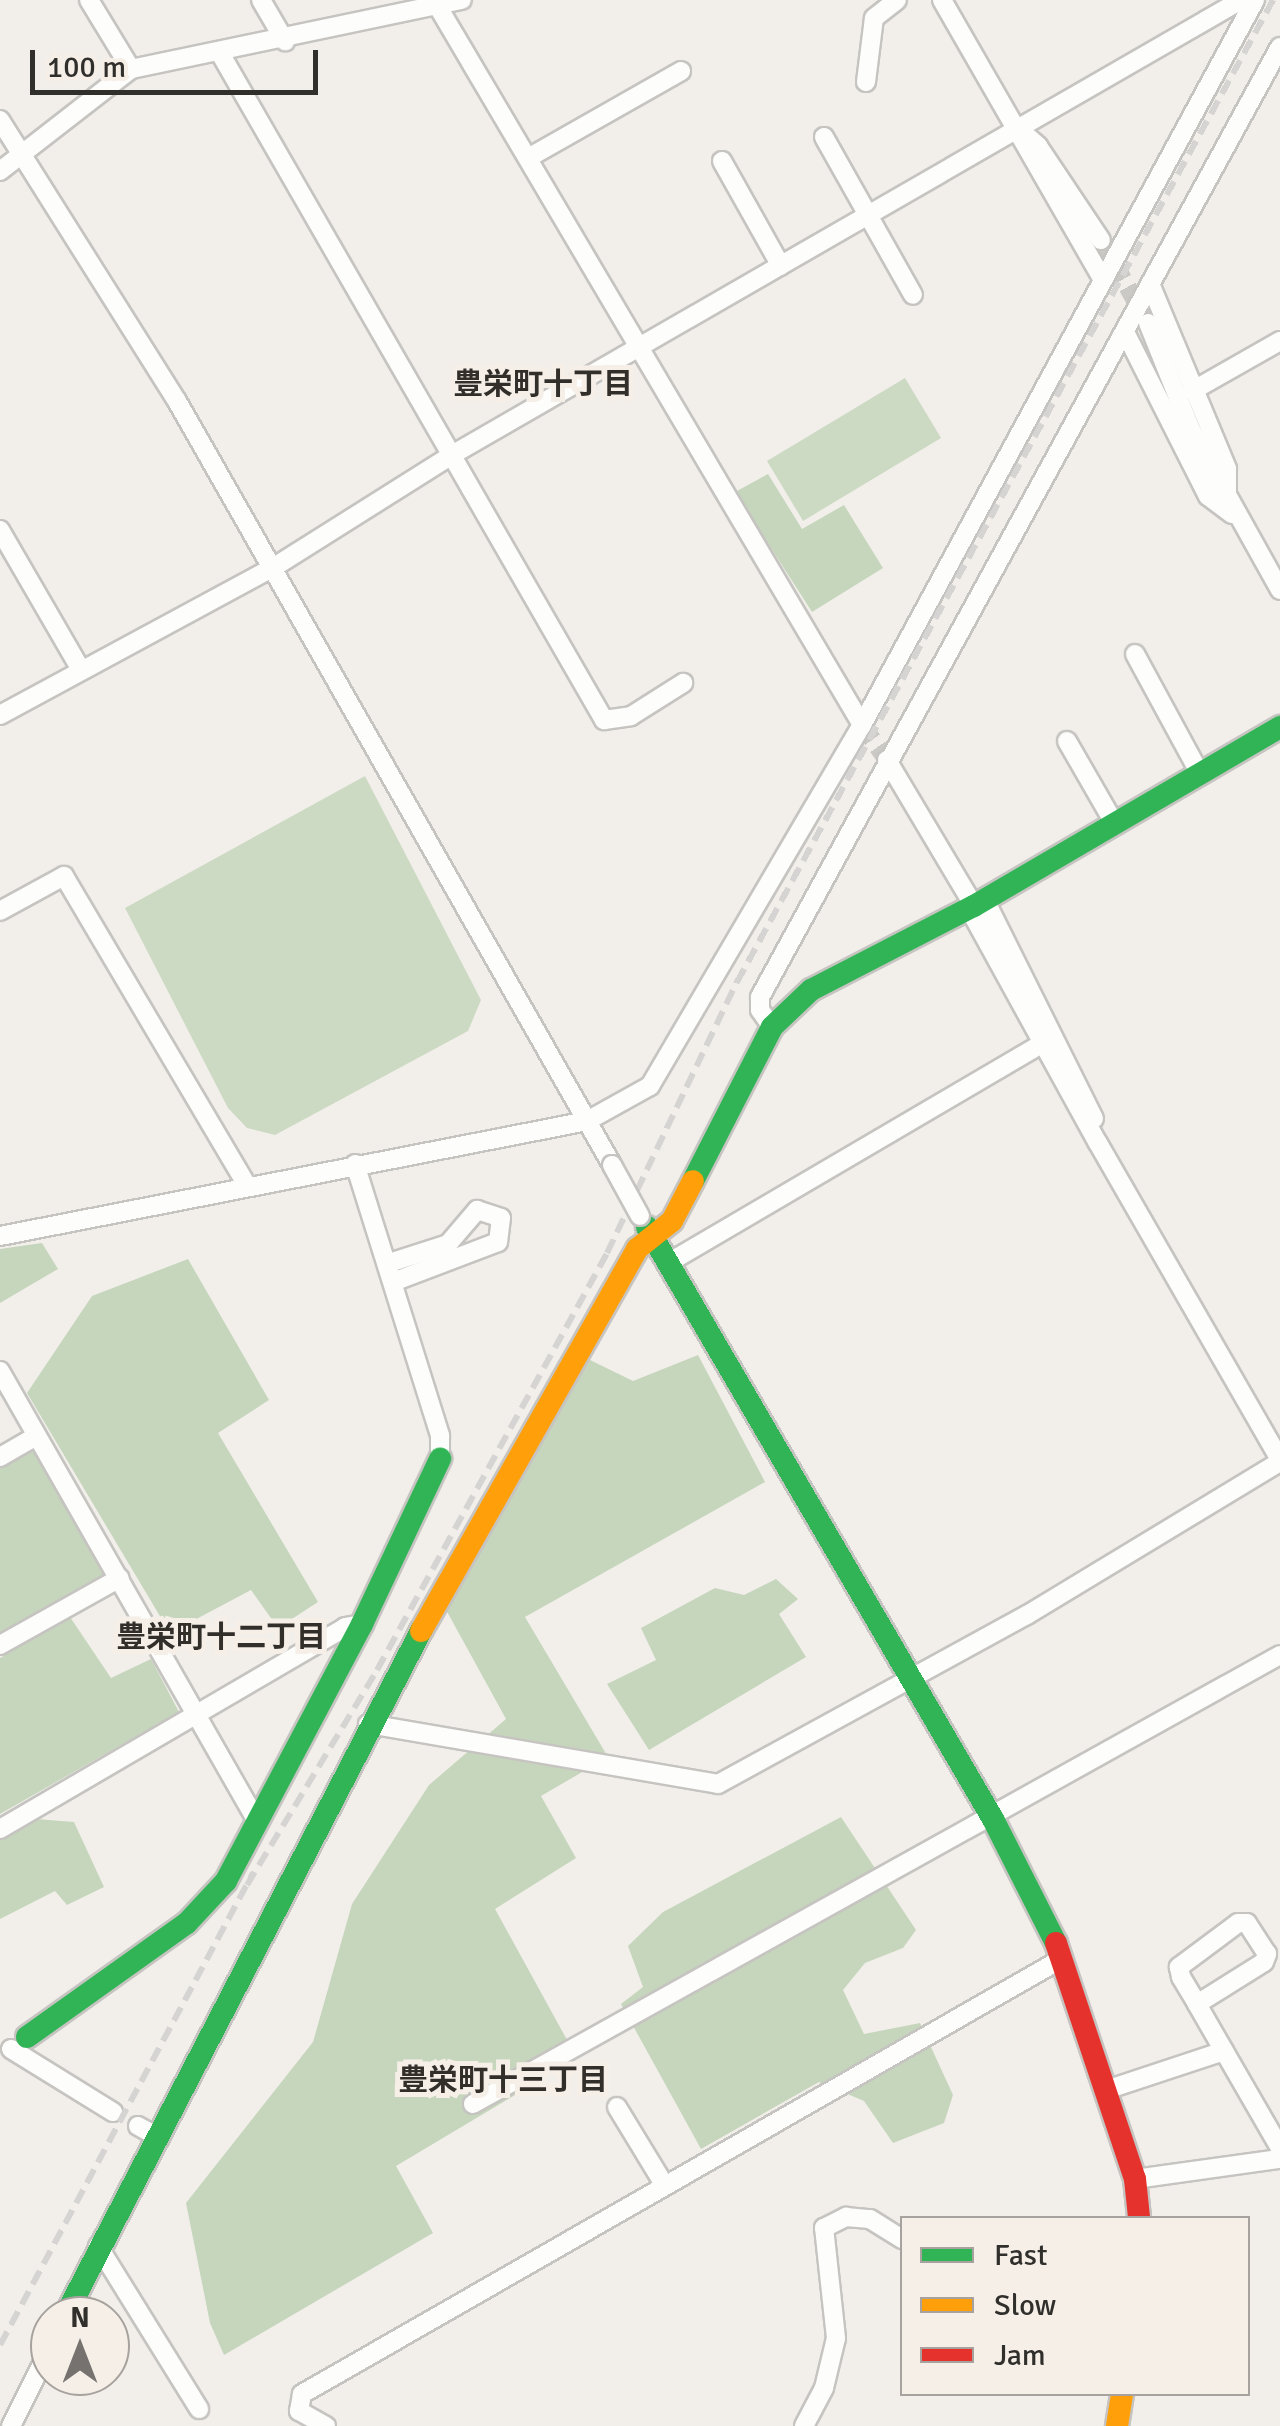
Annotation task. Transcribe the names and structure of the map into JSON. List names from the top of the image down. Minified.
{"districts":["豊栄町十丁目","豊栄町十二丁目","豊栄町十三丁目"],"legend":["Fast","Slow","Jam"],"scale_bar":"100 m","north":"top"}
